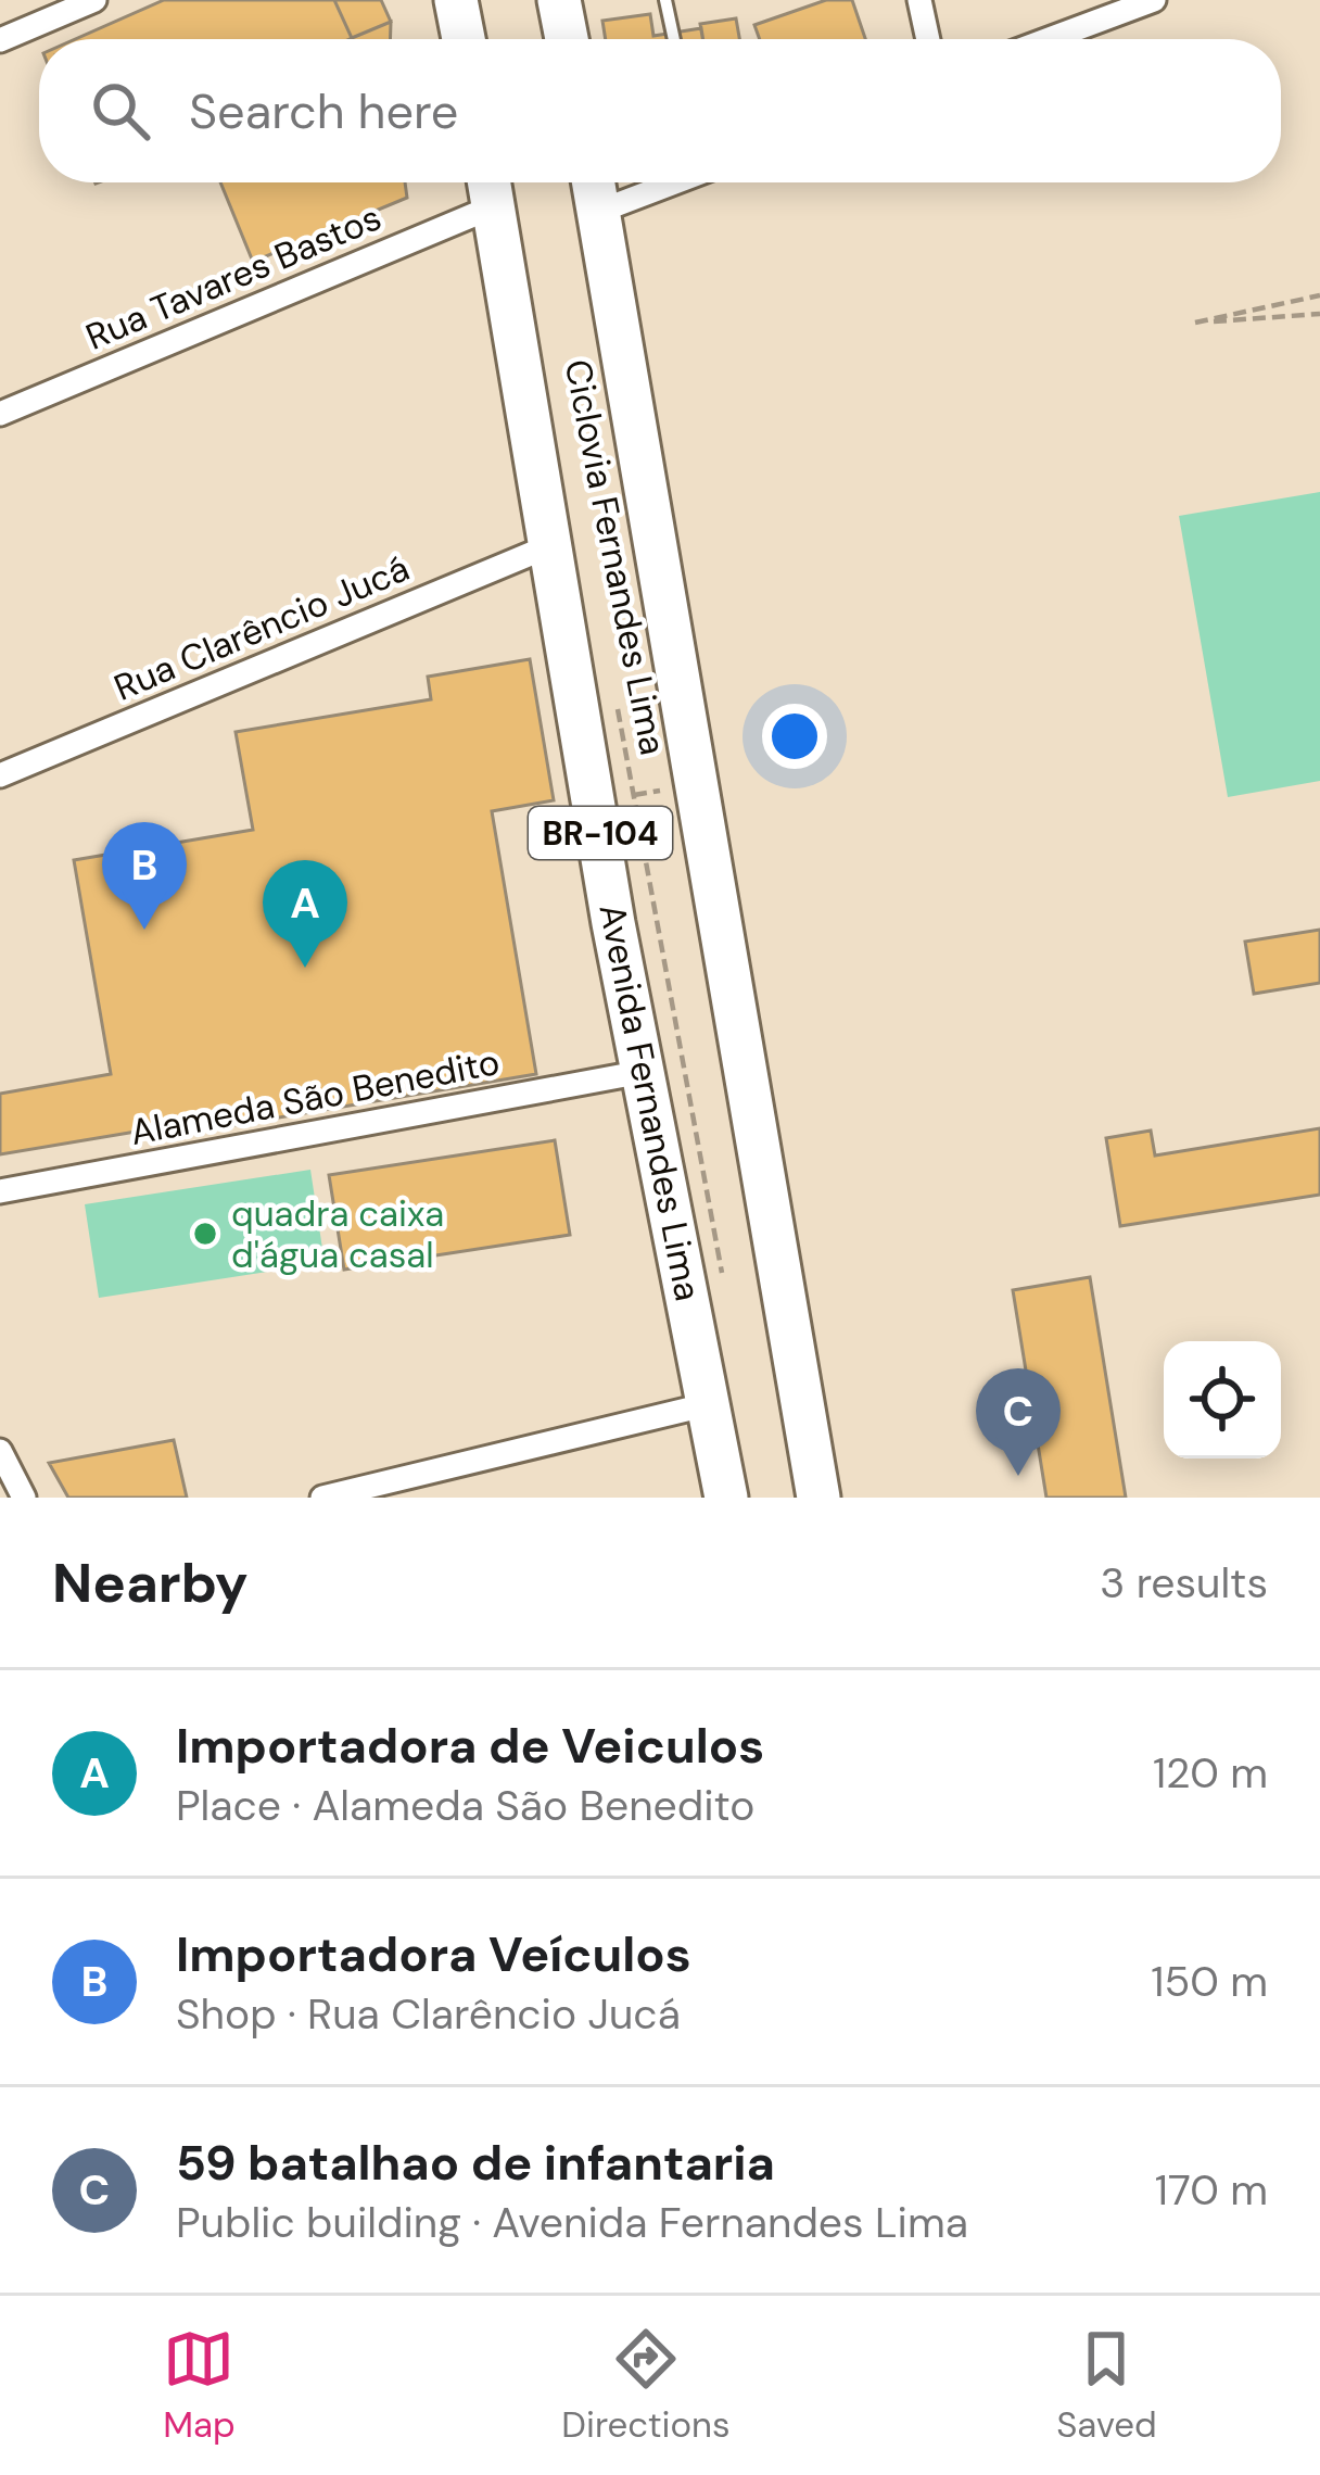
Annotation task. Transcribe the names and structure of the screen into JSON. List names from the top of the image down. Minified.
{"streets":{"highway":["BR-104","Avenida Fernandes Lima"],"street":["Rua Tavares Bastos","Rua Clarêncio Jucá","Alameda São Benedito"],"path":["Ciclovia Fernandes Lima"]},"crossings":[["Rua Tavares Bastos","Avenida Fernandes Lima"],["Ciclovia Fernandes Lima","Avenida Fernandes Lima"],["Rua Clarêncio Jucá","Avenida Fernandes Lima"],["Alameda São Benedito","Avenida Fernandes Lima"]],"places":["quadra caixa d'água casal"],"page":{"search":"Search here","pins":["B","A","C"],"heading":["Nearby","3 results"],"list":[{"mark":"A","name":"Importadora de Veiculos","note":"Place · Alameda São Benedito","value":"120 m"},{"mark":"B","name":"Importadora Veículos","note":"Shop · Rua Clarêncio Jucá","value":"150 m"},{"mark":"C","name":"59 batalhao de infantaria","note":"Public building · Avenida Fernandes Lima","value":"170 m"}],"nav":["Map","Directions","Saved"]}}
